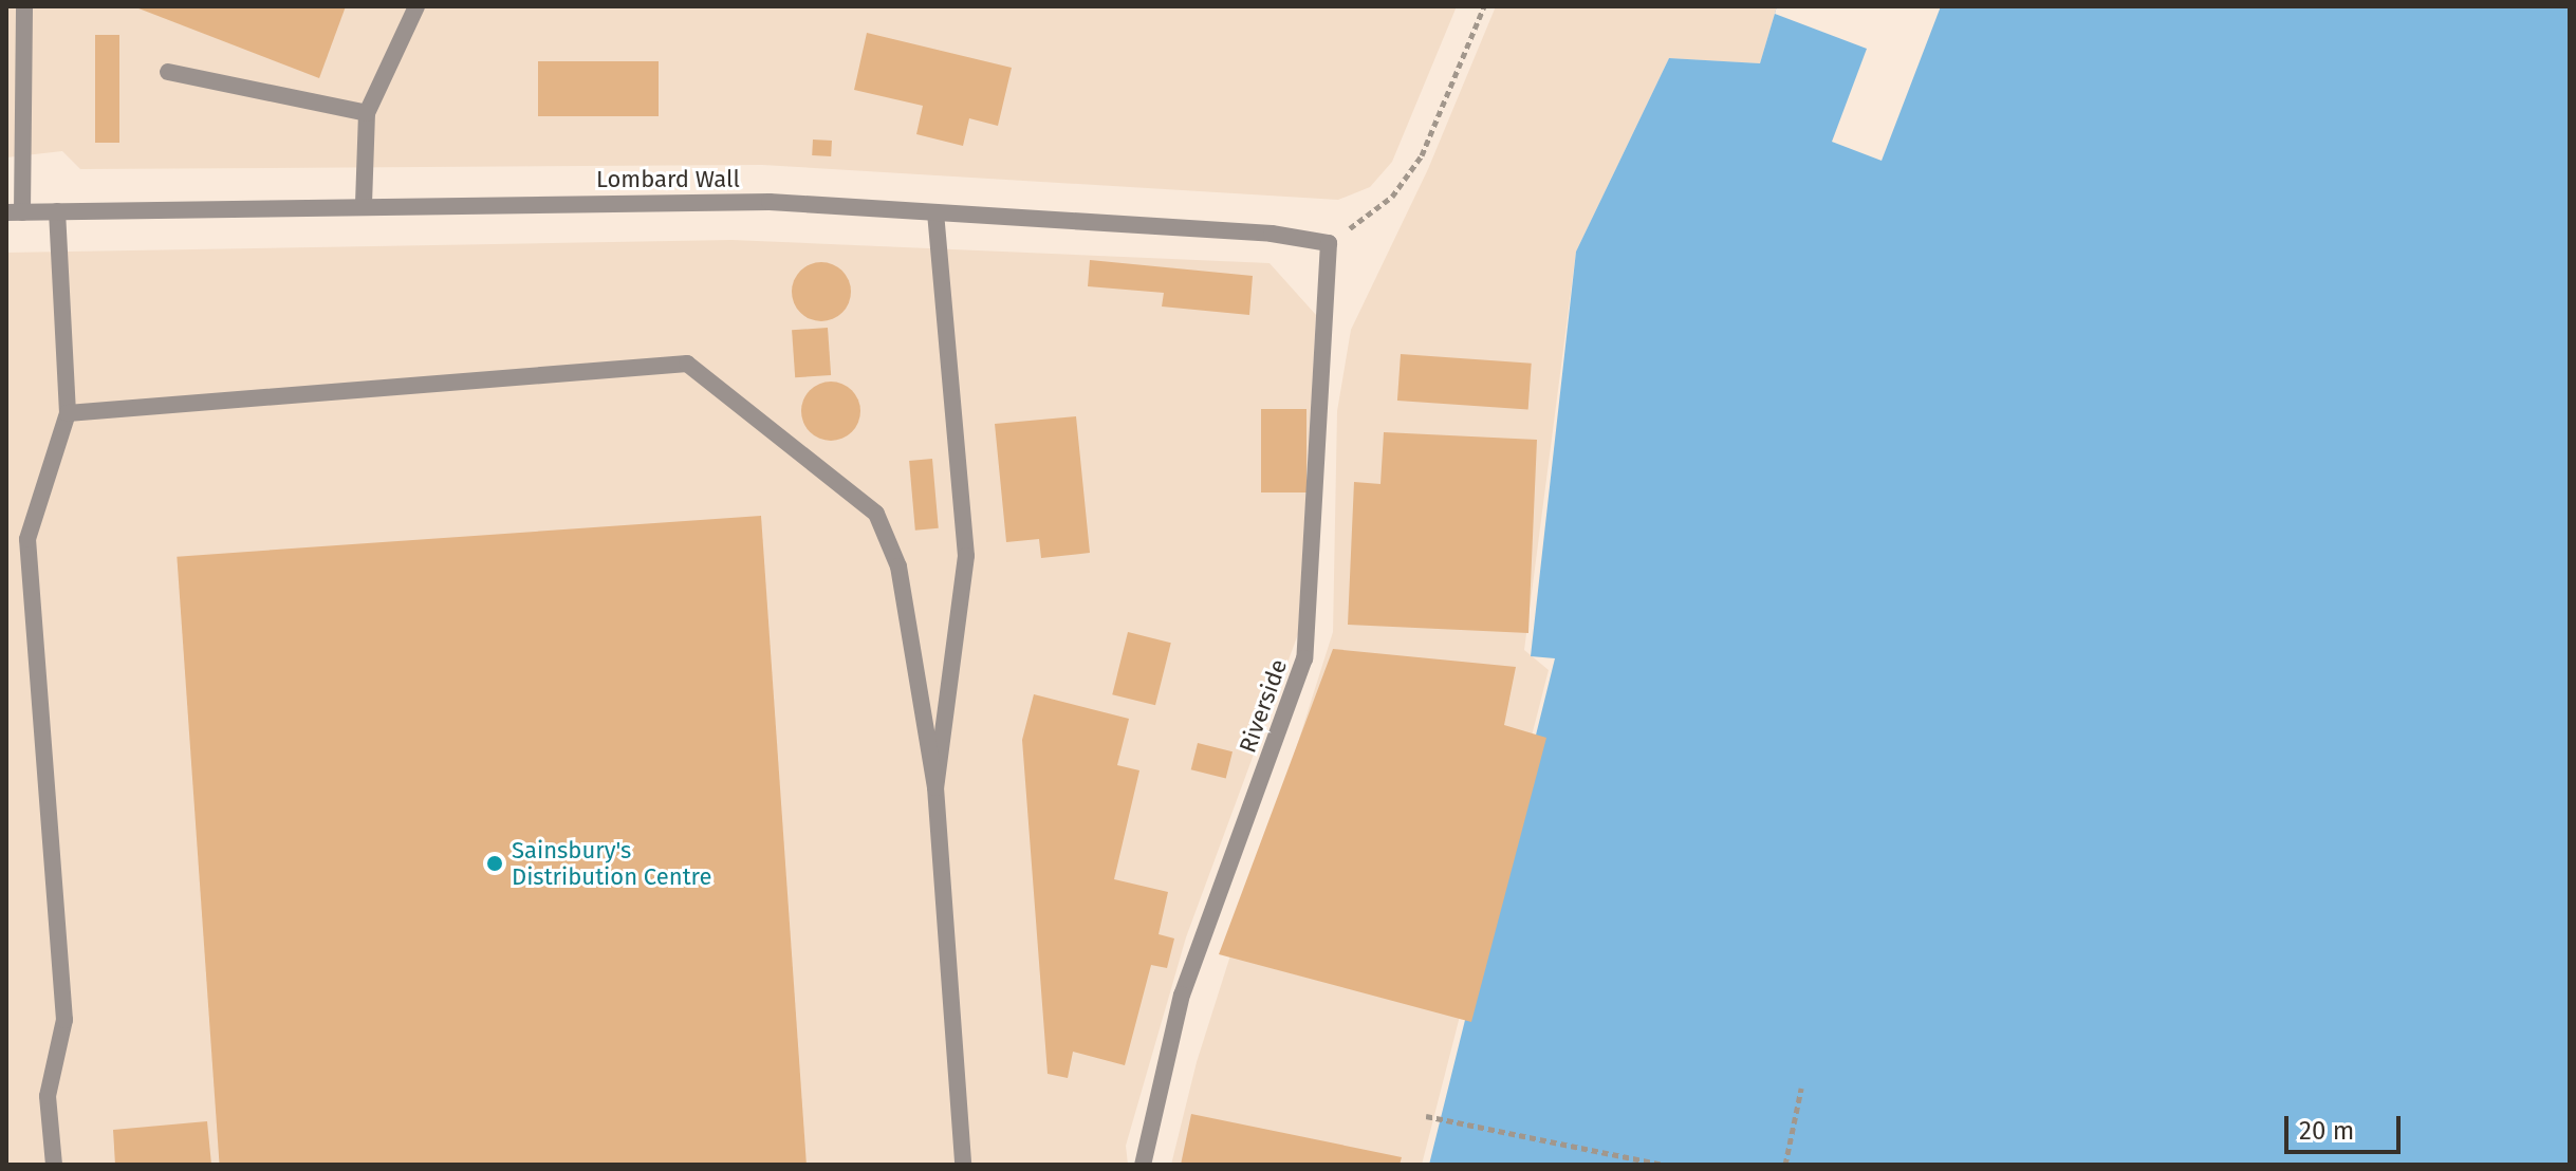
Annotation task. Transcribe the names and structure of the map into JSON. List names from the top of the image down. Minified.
{"streets":{"street":["Lombard Wall","Riverside"]},"crossings":[["Lombard Wall","Riverside"]],"places":["Sainsbury's Distribution Centre"],"scale_bar":"20 m"}
